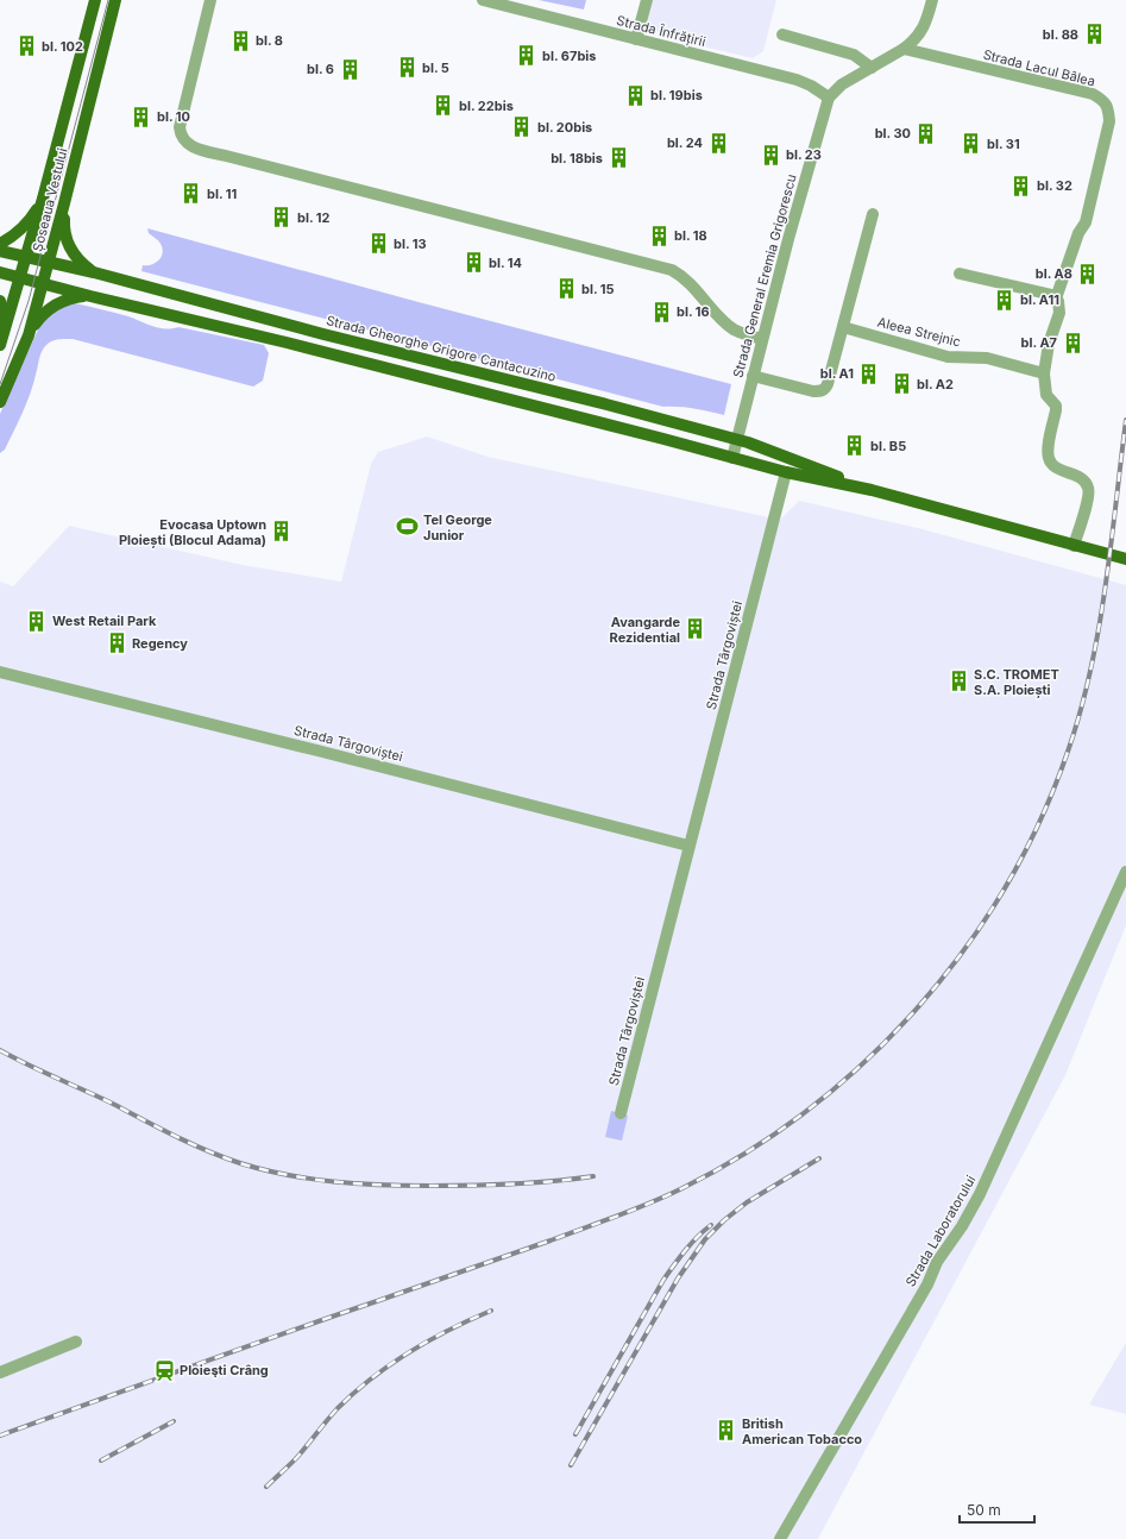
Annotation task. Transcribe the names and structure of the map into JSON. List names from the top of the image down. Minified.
{"streets":{"main road":["Șoseaua Vestului","Strada Gheorghe Grigore Cantacuzino"],"street":["Strada Înfrățirii","Strada Lacul Bâlea","Strada General Eremia Grigorescu","Aleea Strejnic","Strada Târgoviștei","Strada Laboratorului"]},"crossings":[["Strada Înfrățirii","Strada General Eremia Grigorescu"],["Șoseaua Vestului","Strada Gheorghe Grigore Cantacuzino"],["Strada General Eremia Grigorescu","Strada Gheorghe Grigore Cantacuzino"],["Strada Gheorghe Grigore Cantacuzino","Strada Târgoviștei"]],"places":{"building":["bl. 88","bl. 8","bl. 102","bl. 67bis","bl. 5","bl. 6","bl. 19bis","bl. 22bis","bl. 10","bl. 20bis","bl. 30","bl. 24","bl. 31","bl. 23","bl. 18bis","bl. 32","bl. 11","bl. 12","bl. 18","bl. 13","bl. 14","bl. A8","bl. 15","bl. A11","bl. 16","bl. A7","bl. A1","bl. A2","bl. B5","Evocasa Uptown Ploiești (Blocul Adama)","West Retail Park","Avangarde Rezidential","Regency","S.C. TROMET S.A. Ploiești","British American Tobacco"],"sports":["Tel George Junior"],"station":["Ploieşti Crâng"]},"scale_bar":"50 m"}
